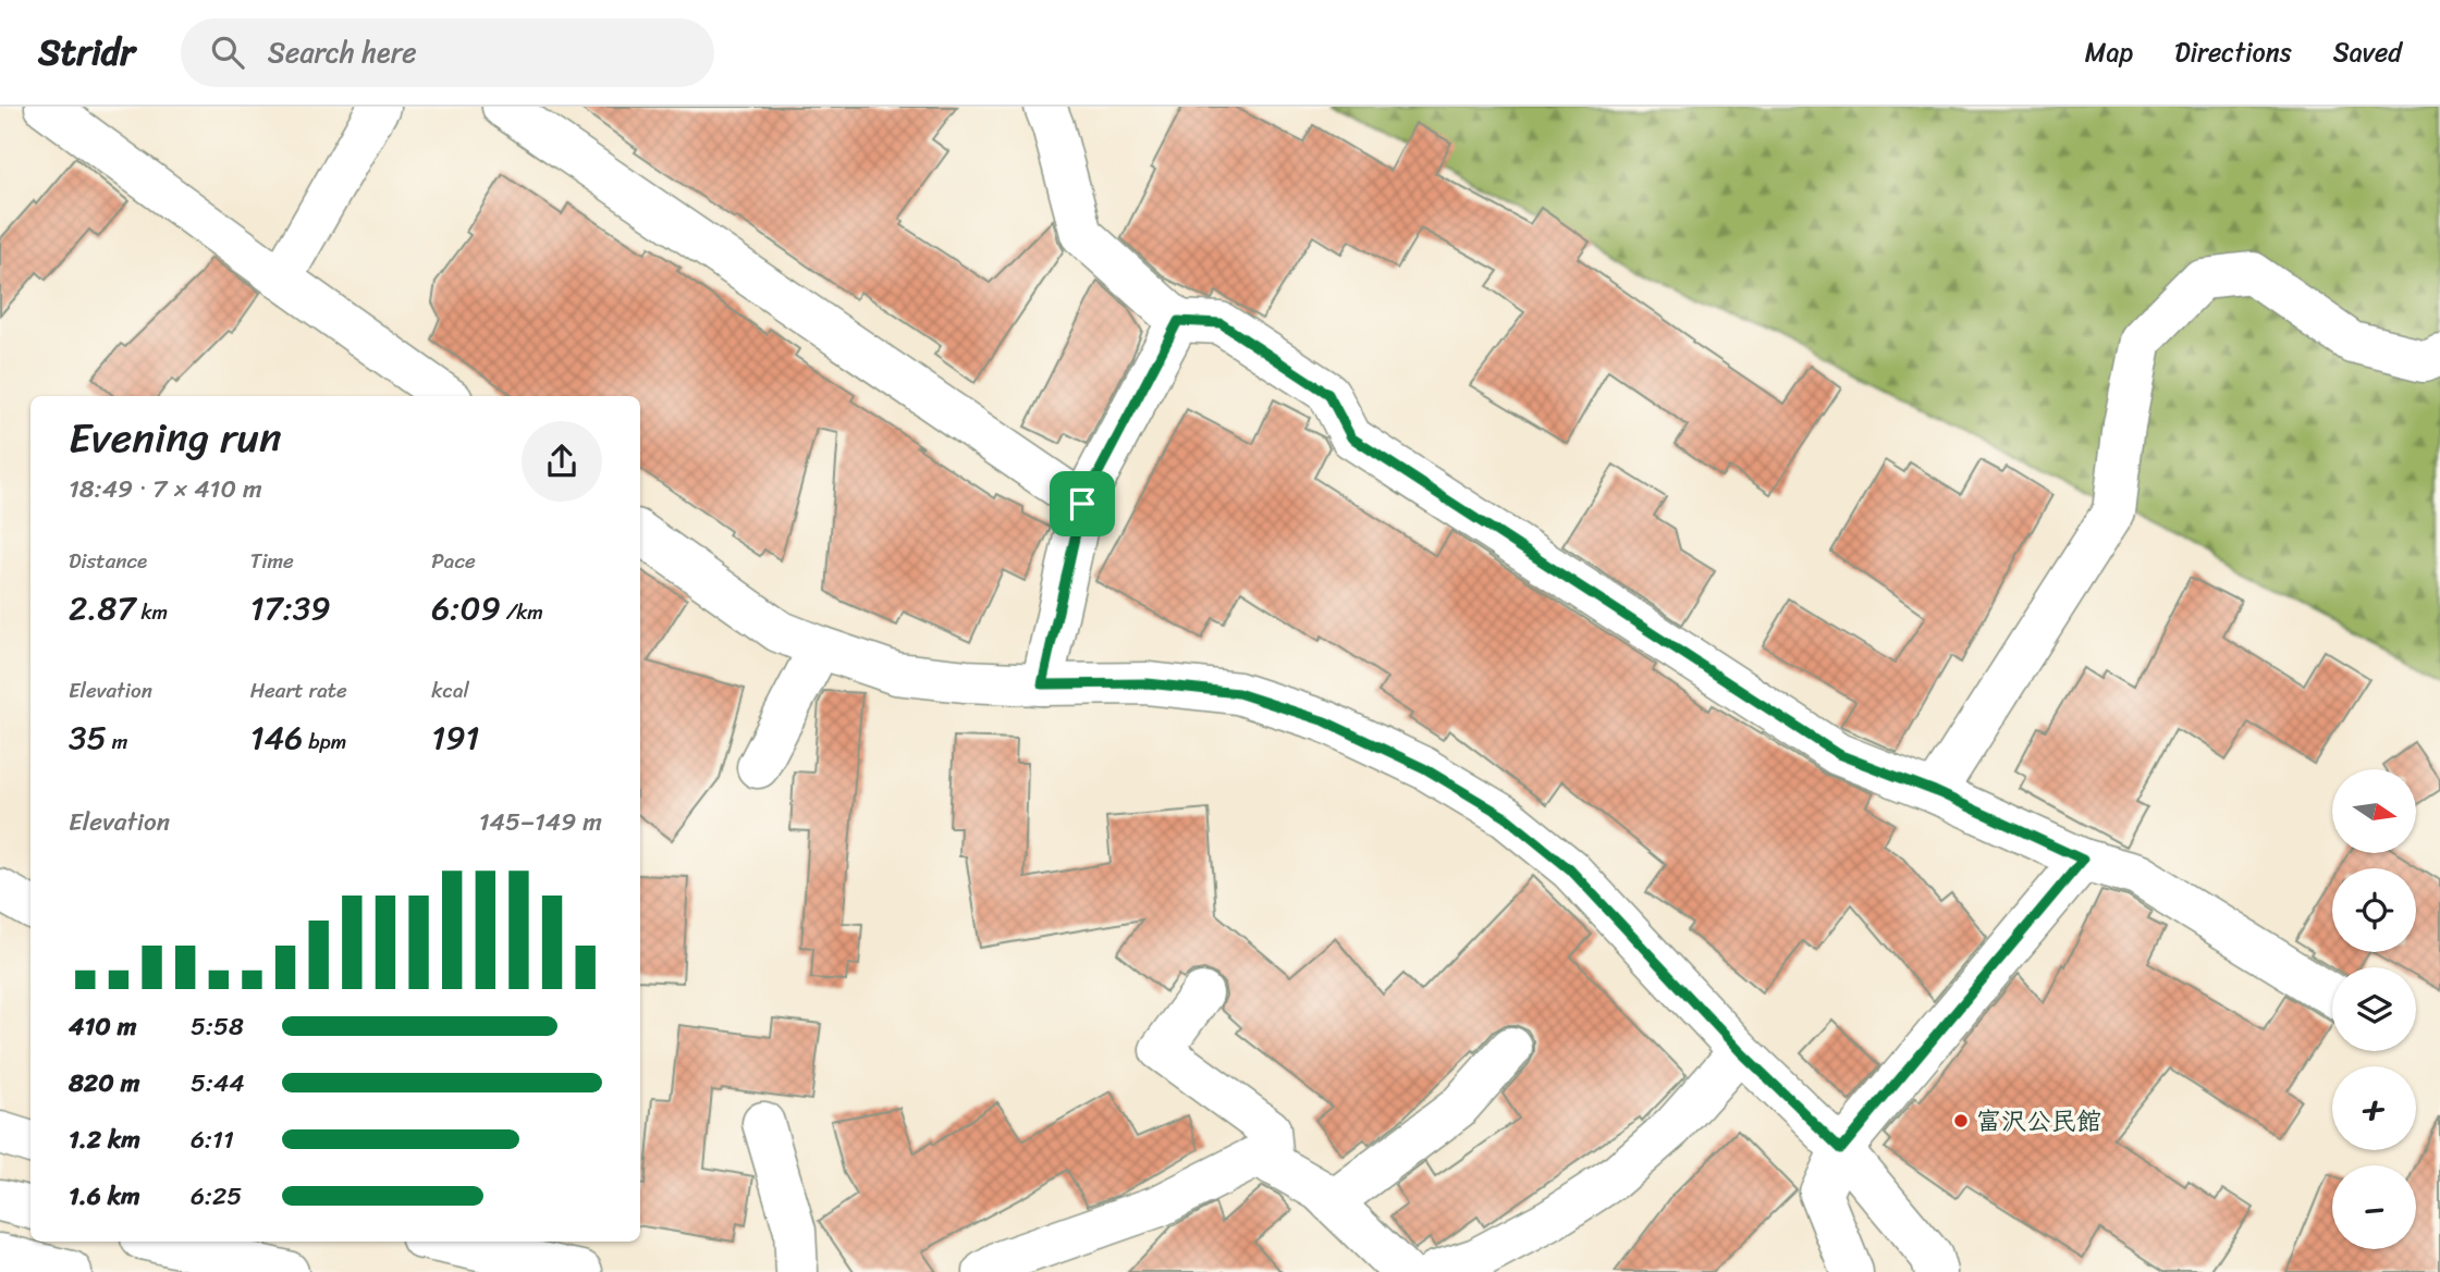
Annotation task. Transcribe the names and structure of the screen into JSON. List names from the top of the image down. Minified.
{"places":["富沢公民館"],"north":"right","page":{"header":"Stridr","search":"Search here","nav":["Map","Directions","Saved"],"heading":["Evening run","18:49 · 7 × 410 m"],"stats":[["Distance","2.87 km"],["Time","17:39"],["Pace","6:09 /km"],["Elevation","35 m"],["Heart rate","146 bpm"],["kcal","191"]],"map_buttons":["+","−"],"chart":["Elevation","145–149 m"],"list":[{"name":"410 m","note":"5:58"},{"name":"820 m","note":"5:44"},{"name":"1.2 km","note":"6:11"},{"name":"1.6 km","note":"6:25"}]}}
